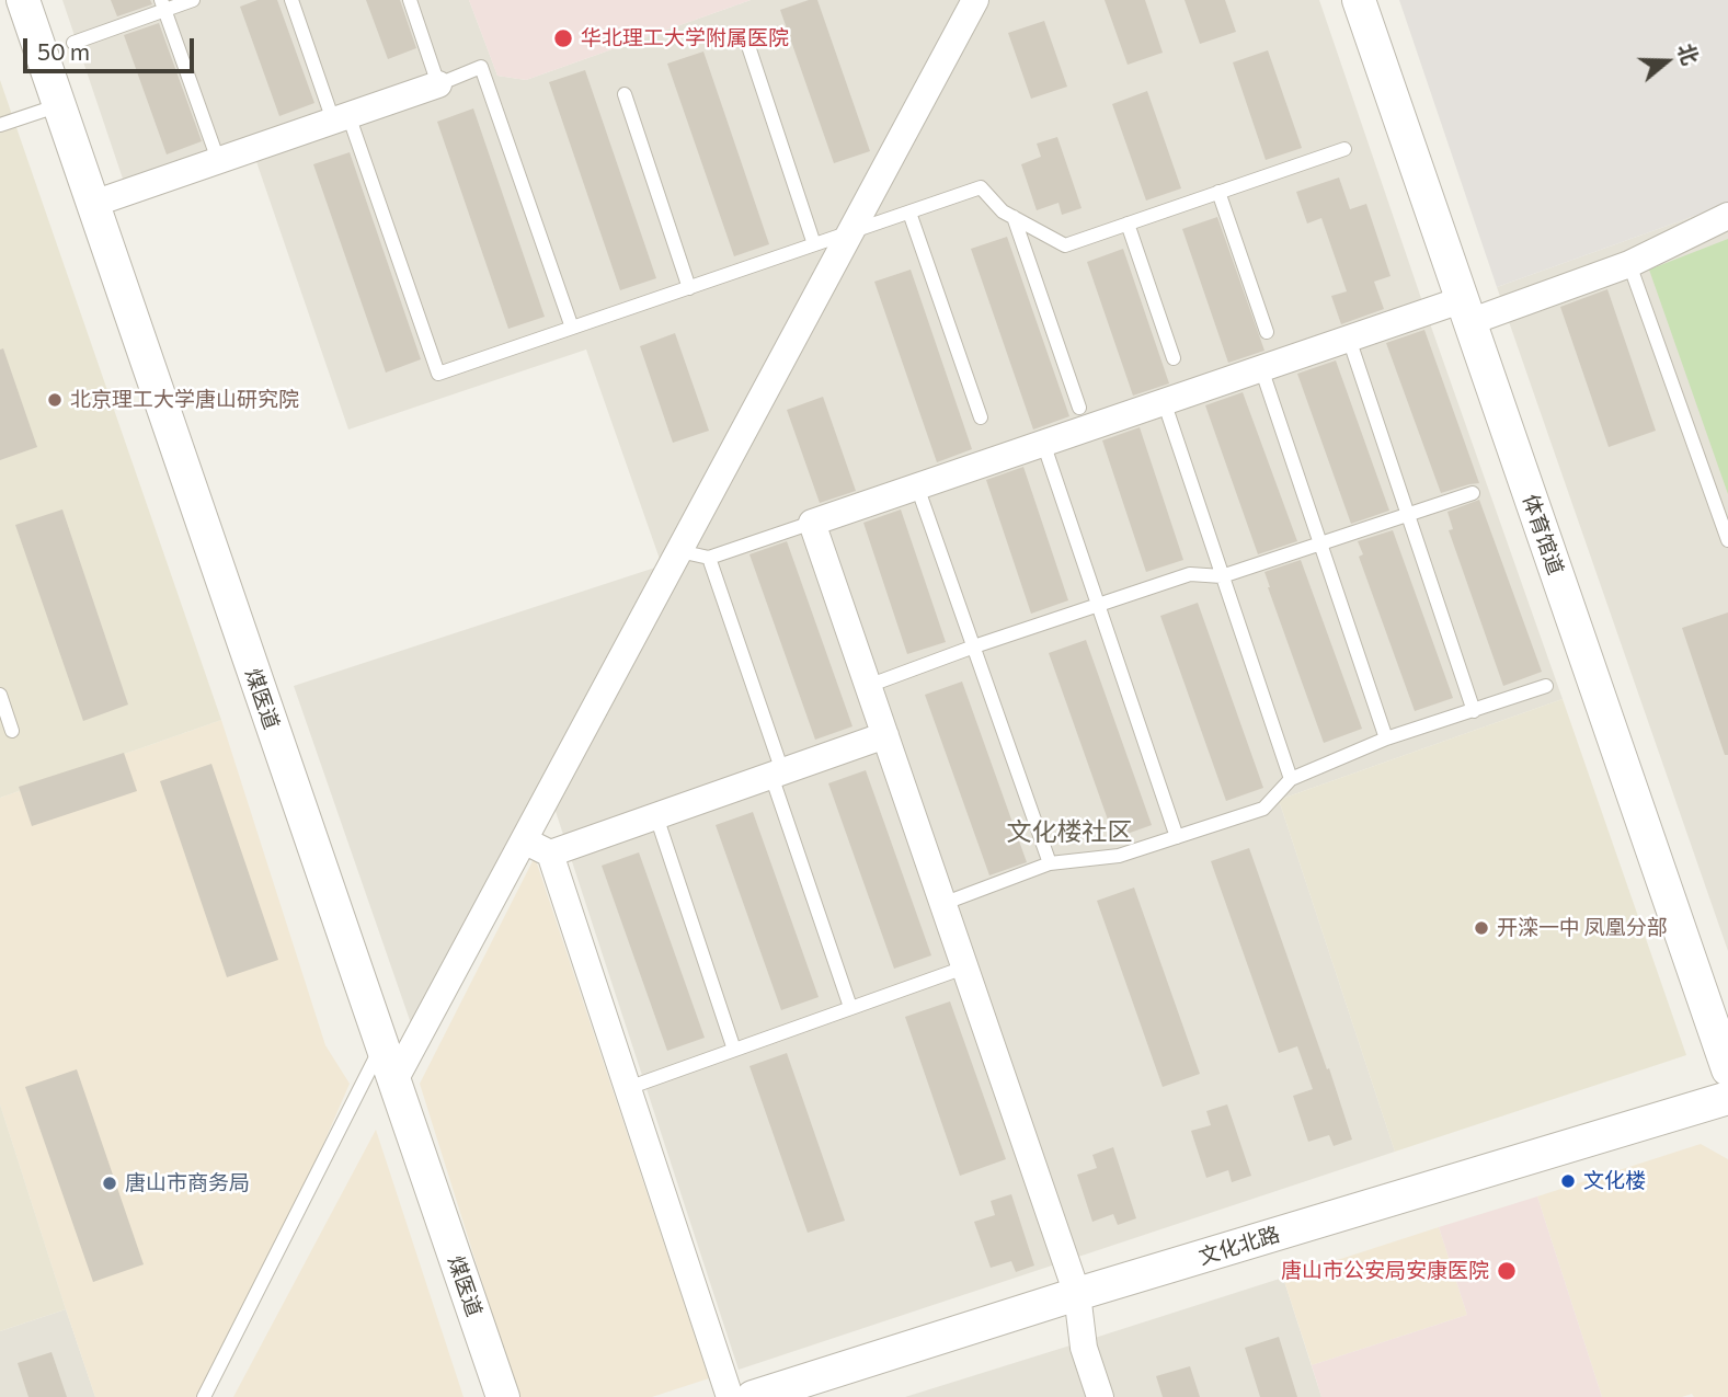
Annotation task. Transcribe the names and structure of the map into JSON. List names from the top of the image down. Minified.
{"streets":{"street":["体育馆道","煤医道","文化北路"]},"districts":["文化楼社区"],"places":["华北理工大学附属医院","北京理工大学唐山研究院","开滦一中 凤凰分部","文化楼","唐山市商务局","唐山市公安局安康医院"],"scale_bar":"50 m","north":"right"}
